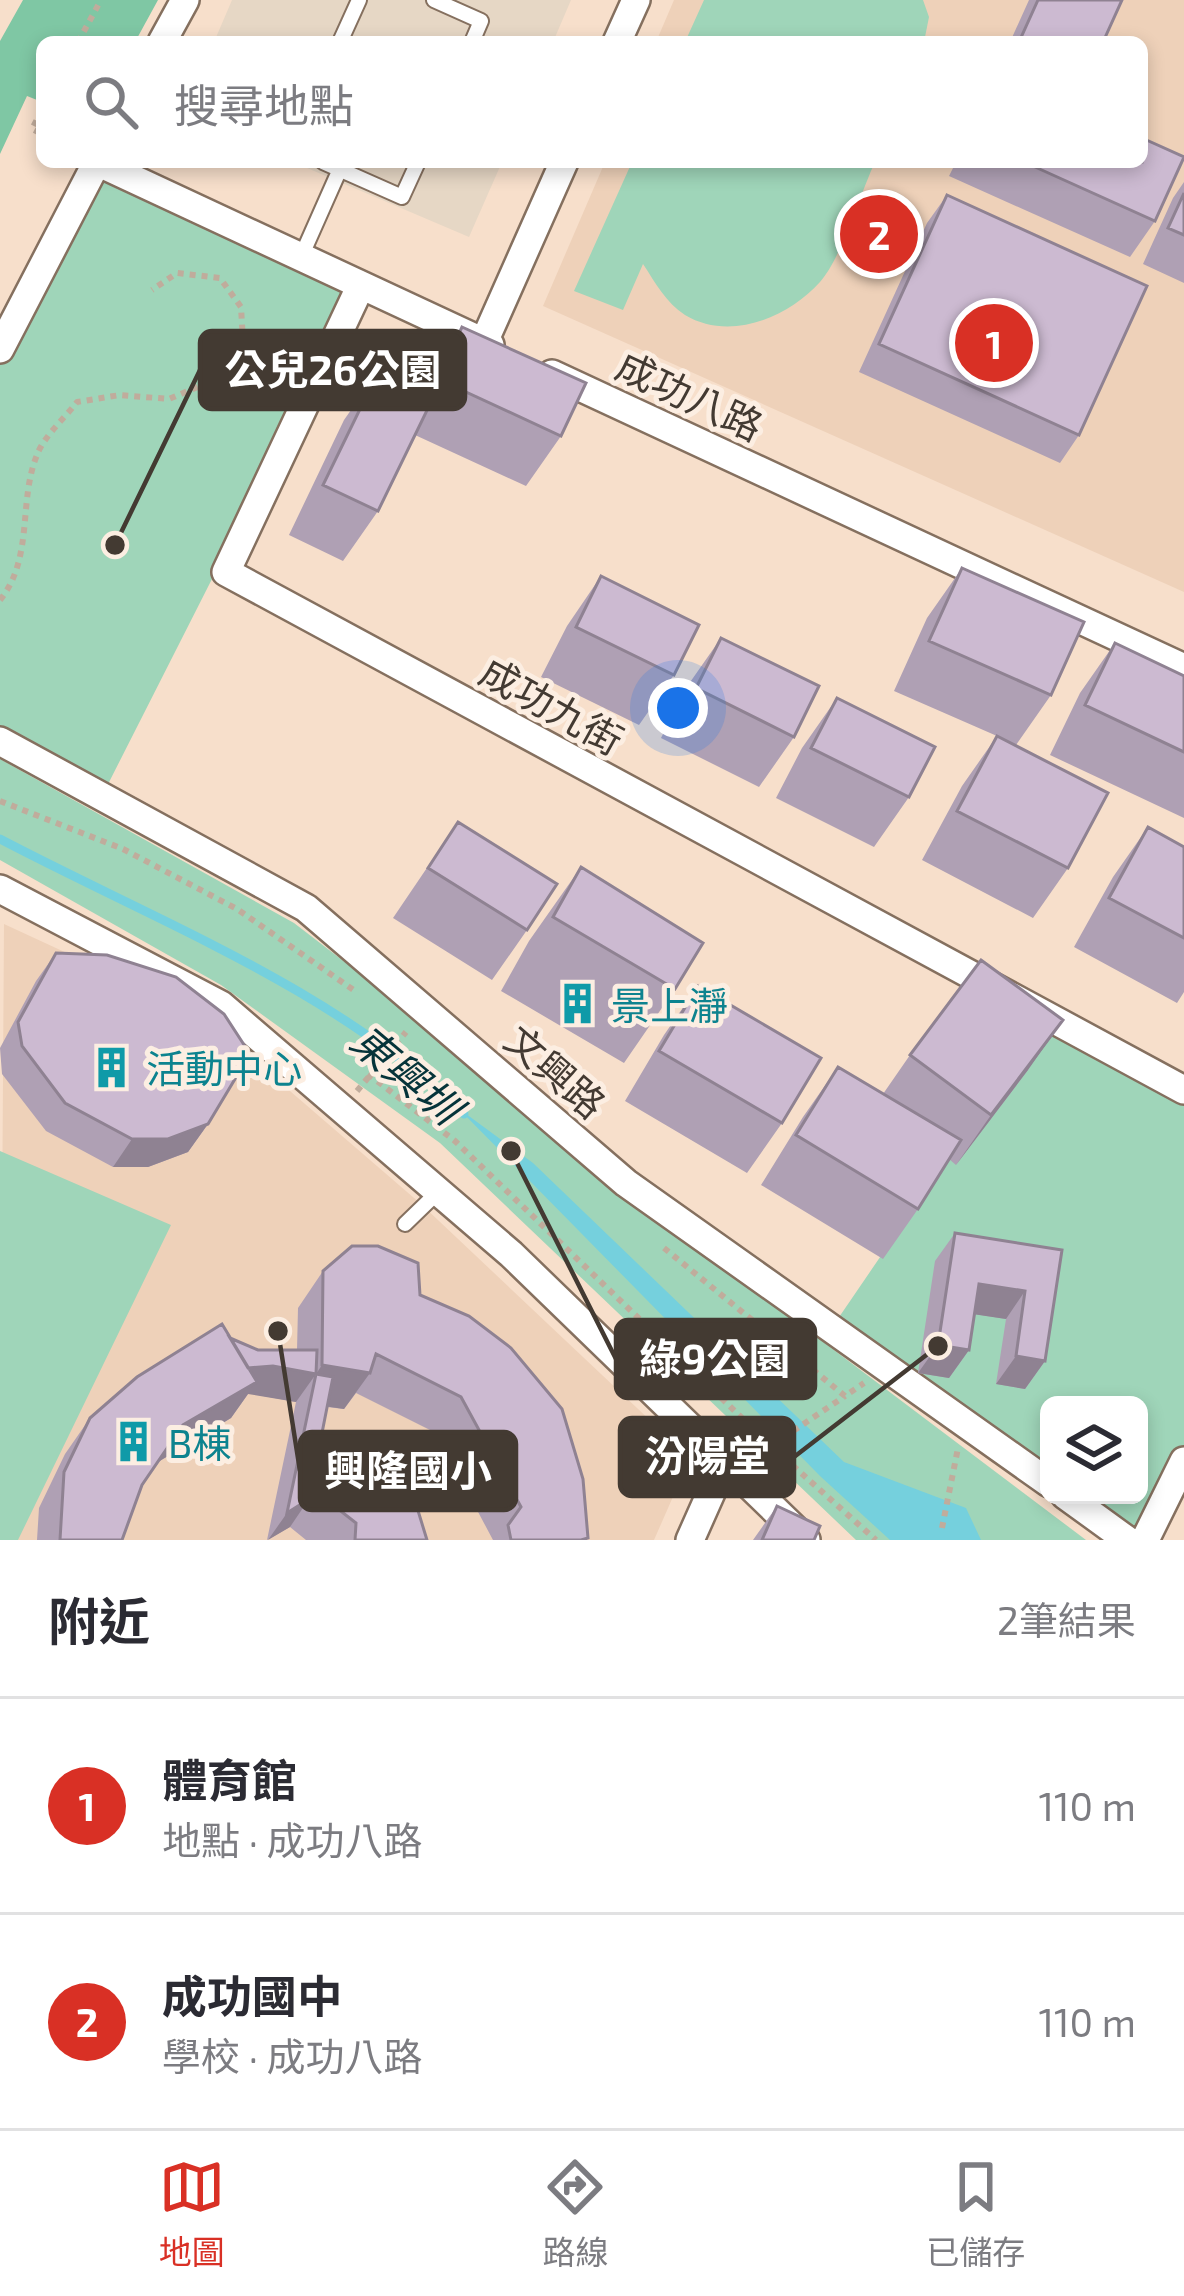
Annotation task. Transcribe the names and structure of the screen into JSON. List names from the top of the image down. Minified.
{"streets":{"street":["成功八路","成功九街","文興路"]},"crossings":[["成功八路","成功九街"]],"water":["東興圳"],"places":{"other":["公兒26公園","綠9公園","興隆國小","汾陽堂"],"building":["景上瀞","活動中心","B棟"]},"page":{"search":"搜尋地點","pins":["2","1"],"heading":["附近","2筆結果"],"list":[{"mark":"1","name":"體育館","note":"地點 · 成功八路","value":"110 m"},{"mark":"2","name":"成功國中","note":"學校 · 成功八路","value":"110 m"}],"nav":["地圖","路線","已儲存"]}}
